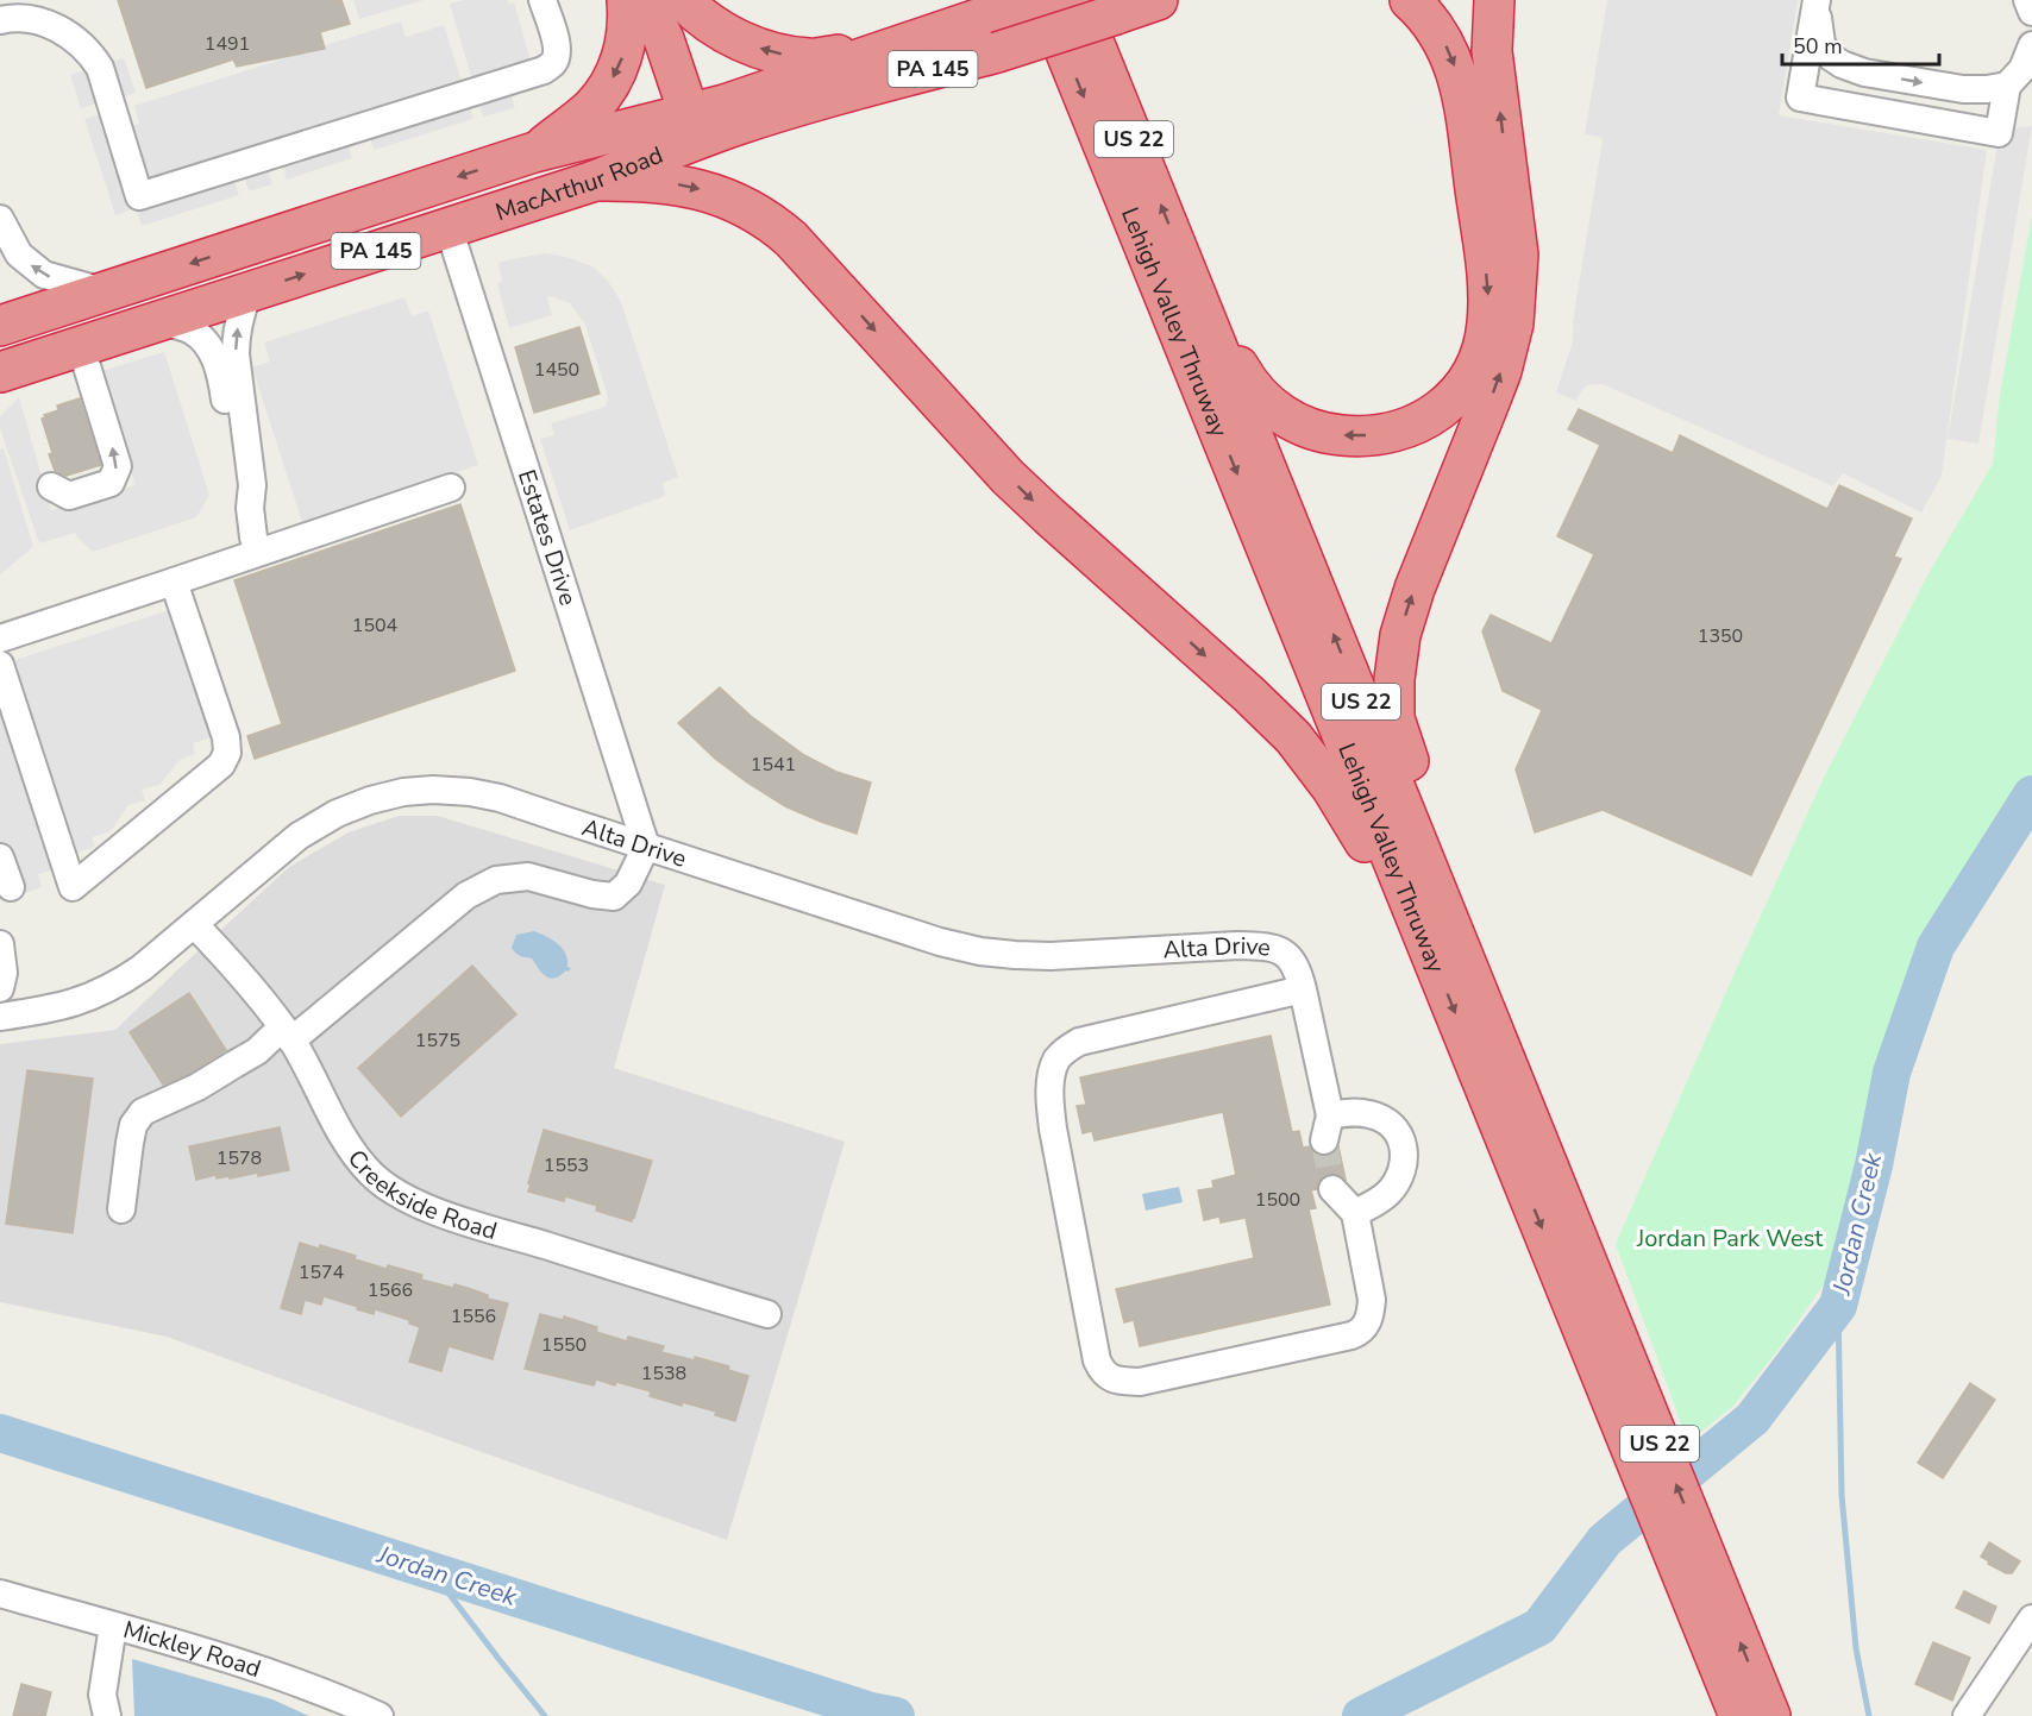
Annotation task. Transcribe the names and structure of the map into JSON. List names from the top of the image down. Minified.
{"streets":{"highway":["PA 145","US 22","MacArthur Road","Lehigh Valley Thruway"],"street":["Estates Drive","Alta Drive","Creekside Road","Mickley Road"]},"crossings":[["MacArthur Road","Estates Drive"],["Estates Drive","Alta Drive"],["Alta Drive","Creekside Road"]],"water":["Jordan Creek"],"parks":["Jordan Park West"],"house_numbers":["1491","1450","1504","1350","1541","1575","1578","1553","1500","1574","1566","1556","1550","1538"],"scale_bar":"50 m"}
